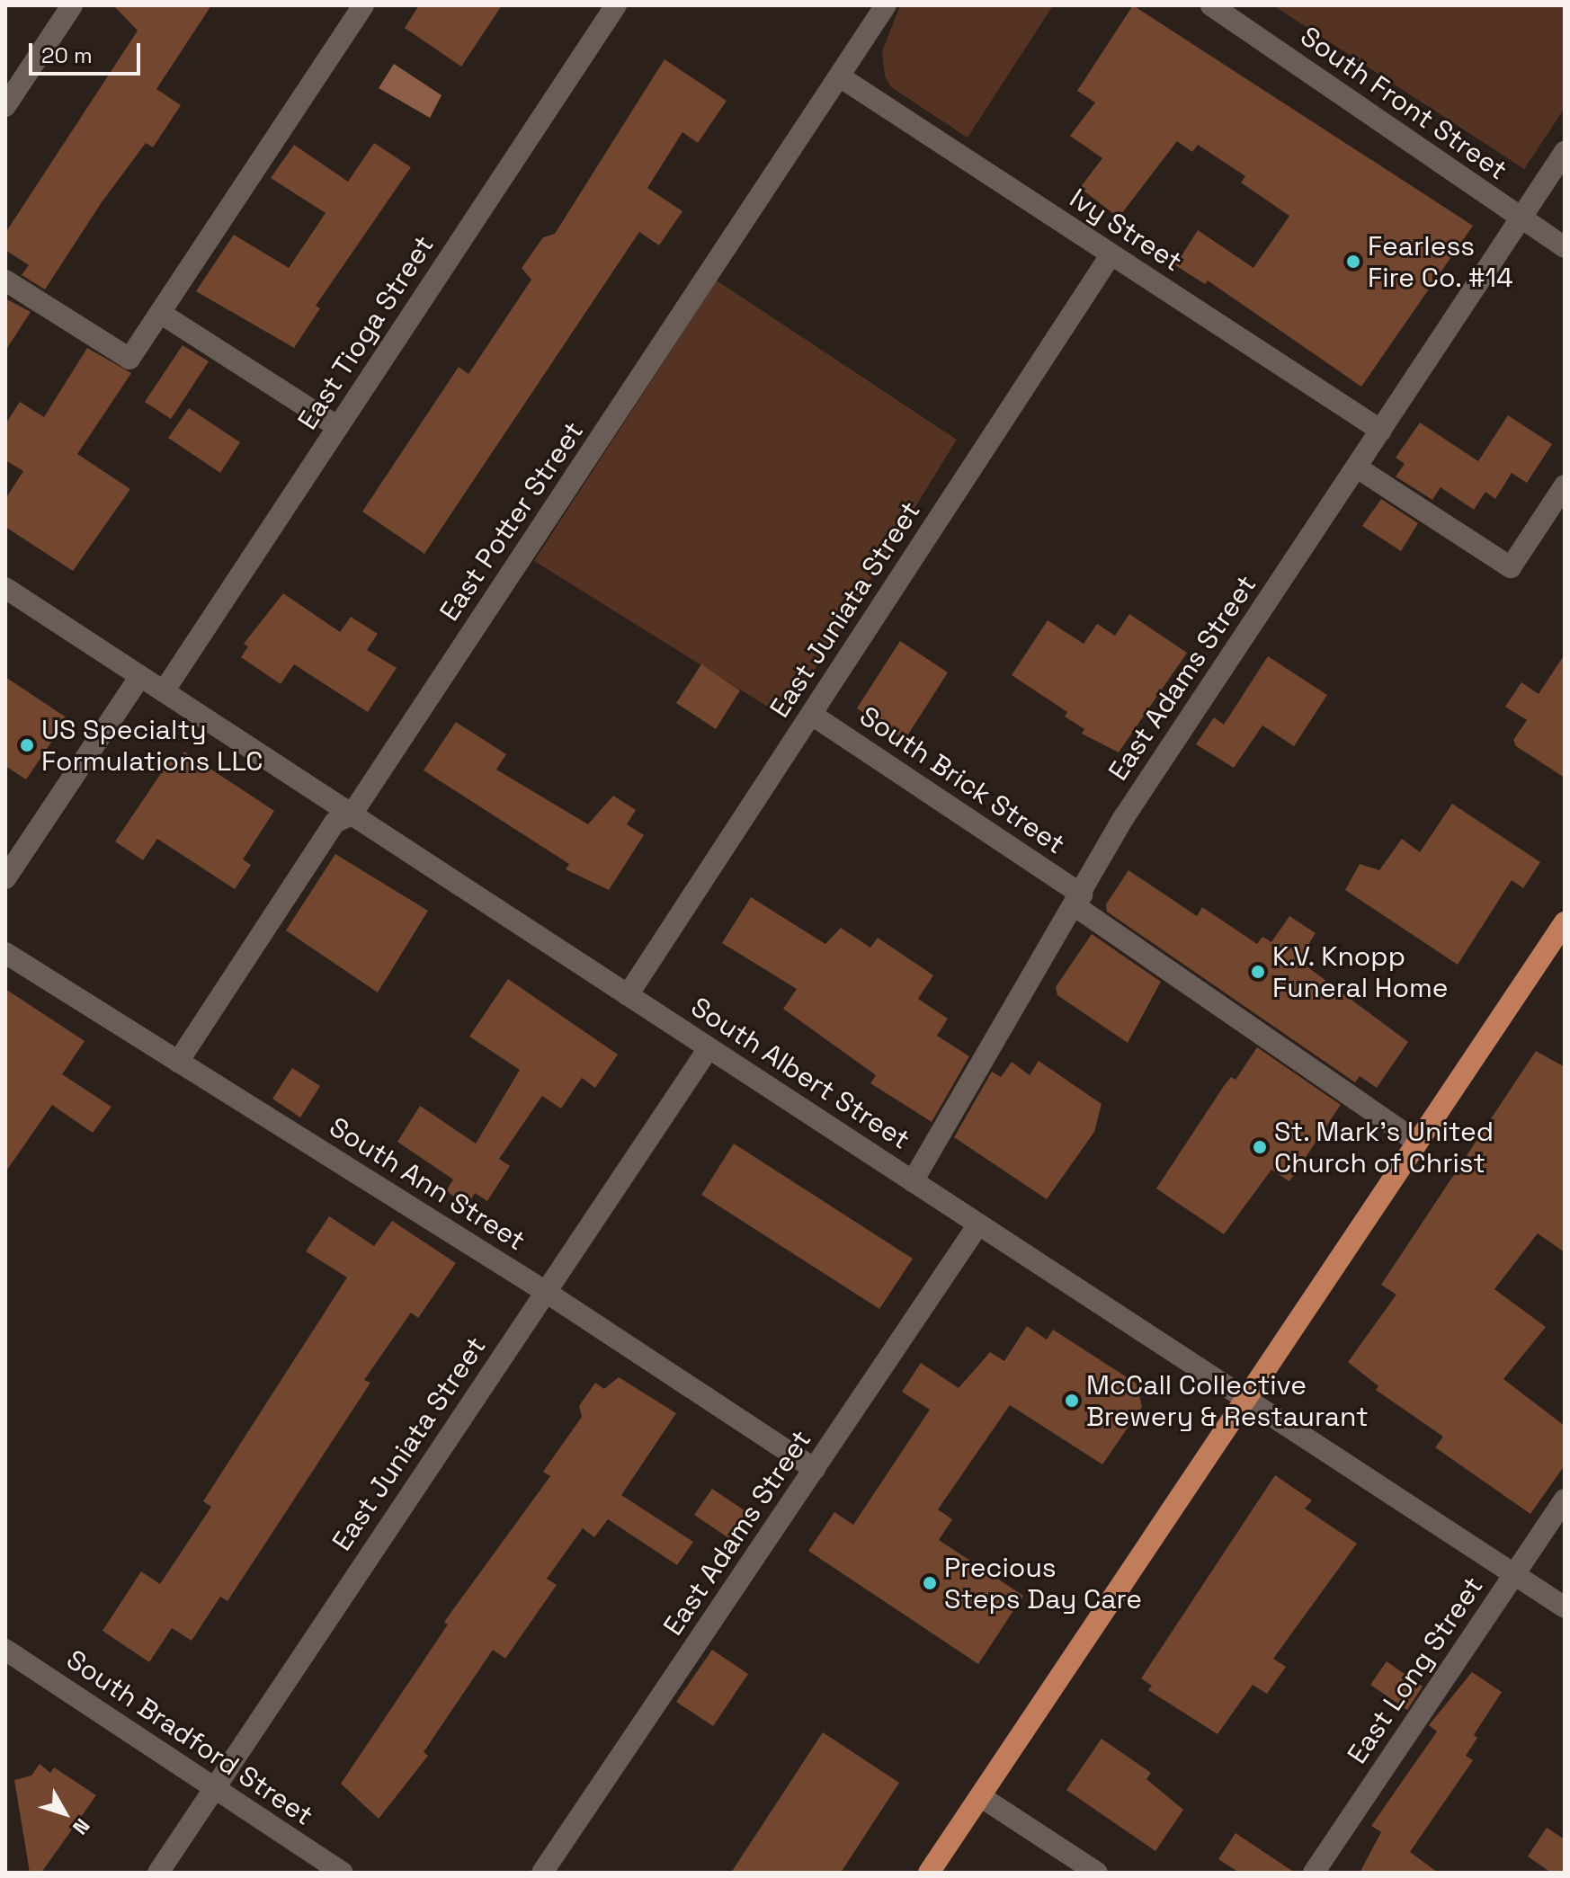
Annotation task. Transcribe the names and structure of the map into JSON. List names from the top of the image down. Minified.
{"streets":{"street":["South Front Street","Ivy Street","East Tioga Street","East Potter Street","East Juniata Street","East Adams Street","South Brick Street","South Albert Street","South Ann Street","East Long Street","South Bradford Street"]},"crossings":[["South Front Street","East Adams Street"],["Ivy Street","East Potter Street"],["Ivy Street","East Juniata Street"],["Ivy Street","East Adams Street"],["East Tioga Street","South Albert Street"],["East Potter Street","South Albert Street"],["East Potter Street","South Ann Street"],["East Juniata Street","South Brick Street"],["East Juniata Street","South Albert Street"],["East Juniata Street","South Ann Street"],["East Juniata Street","South Bradford Street"],["East Adams Street","South Brick Street"],["East Adams Street","South Albert Street"],["East Adams Street","South Ann Street"],["South Albert Street","East Long Street"]],"places":["Fearless Fire Co. #14","US Specialty Formulations LLC","K.V. Knopp Funeral Home","St. Mark's United Church of Christ","McCall Collective Brewery & Restaurant","Precious Steps Day Care"],"scale_bar":"20 m","north":"bottom right"}
